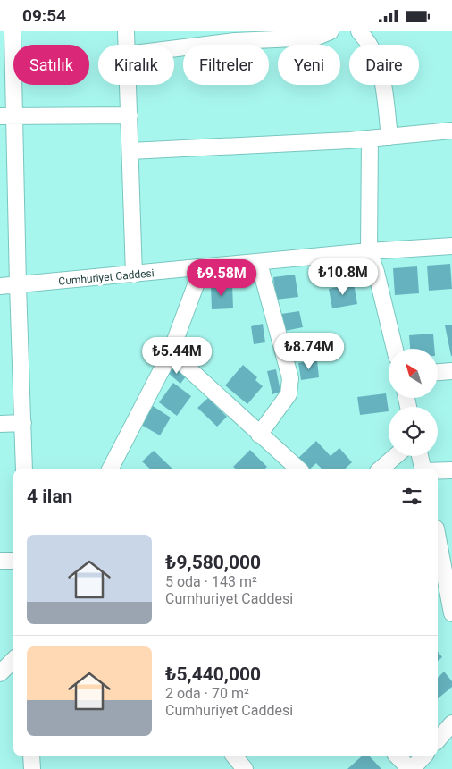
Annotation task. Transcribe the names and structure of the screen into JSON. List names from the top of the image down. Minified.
{"streets":{"street":["Cumhuriyet Caddesi"]},"north":"top left","page":{"status":"09:54","chip":["Satılık","Kiralık","Filtreler","Yeni","Daire"],"price":["₺10.8M","₺9.58M","₺8.74M","₺5.44M"],"heading":"4 ilan","list":[{"name":"₺9,580,000","note":"5 oda · 143 m² · Cumhuriyet Caddesi"},{"name":"₺5,440,000","note":"2 oda · 70 m² · Cumhuriyet Caddesi"}]}}
